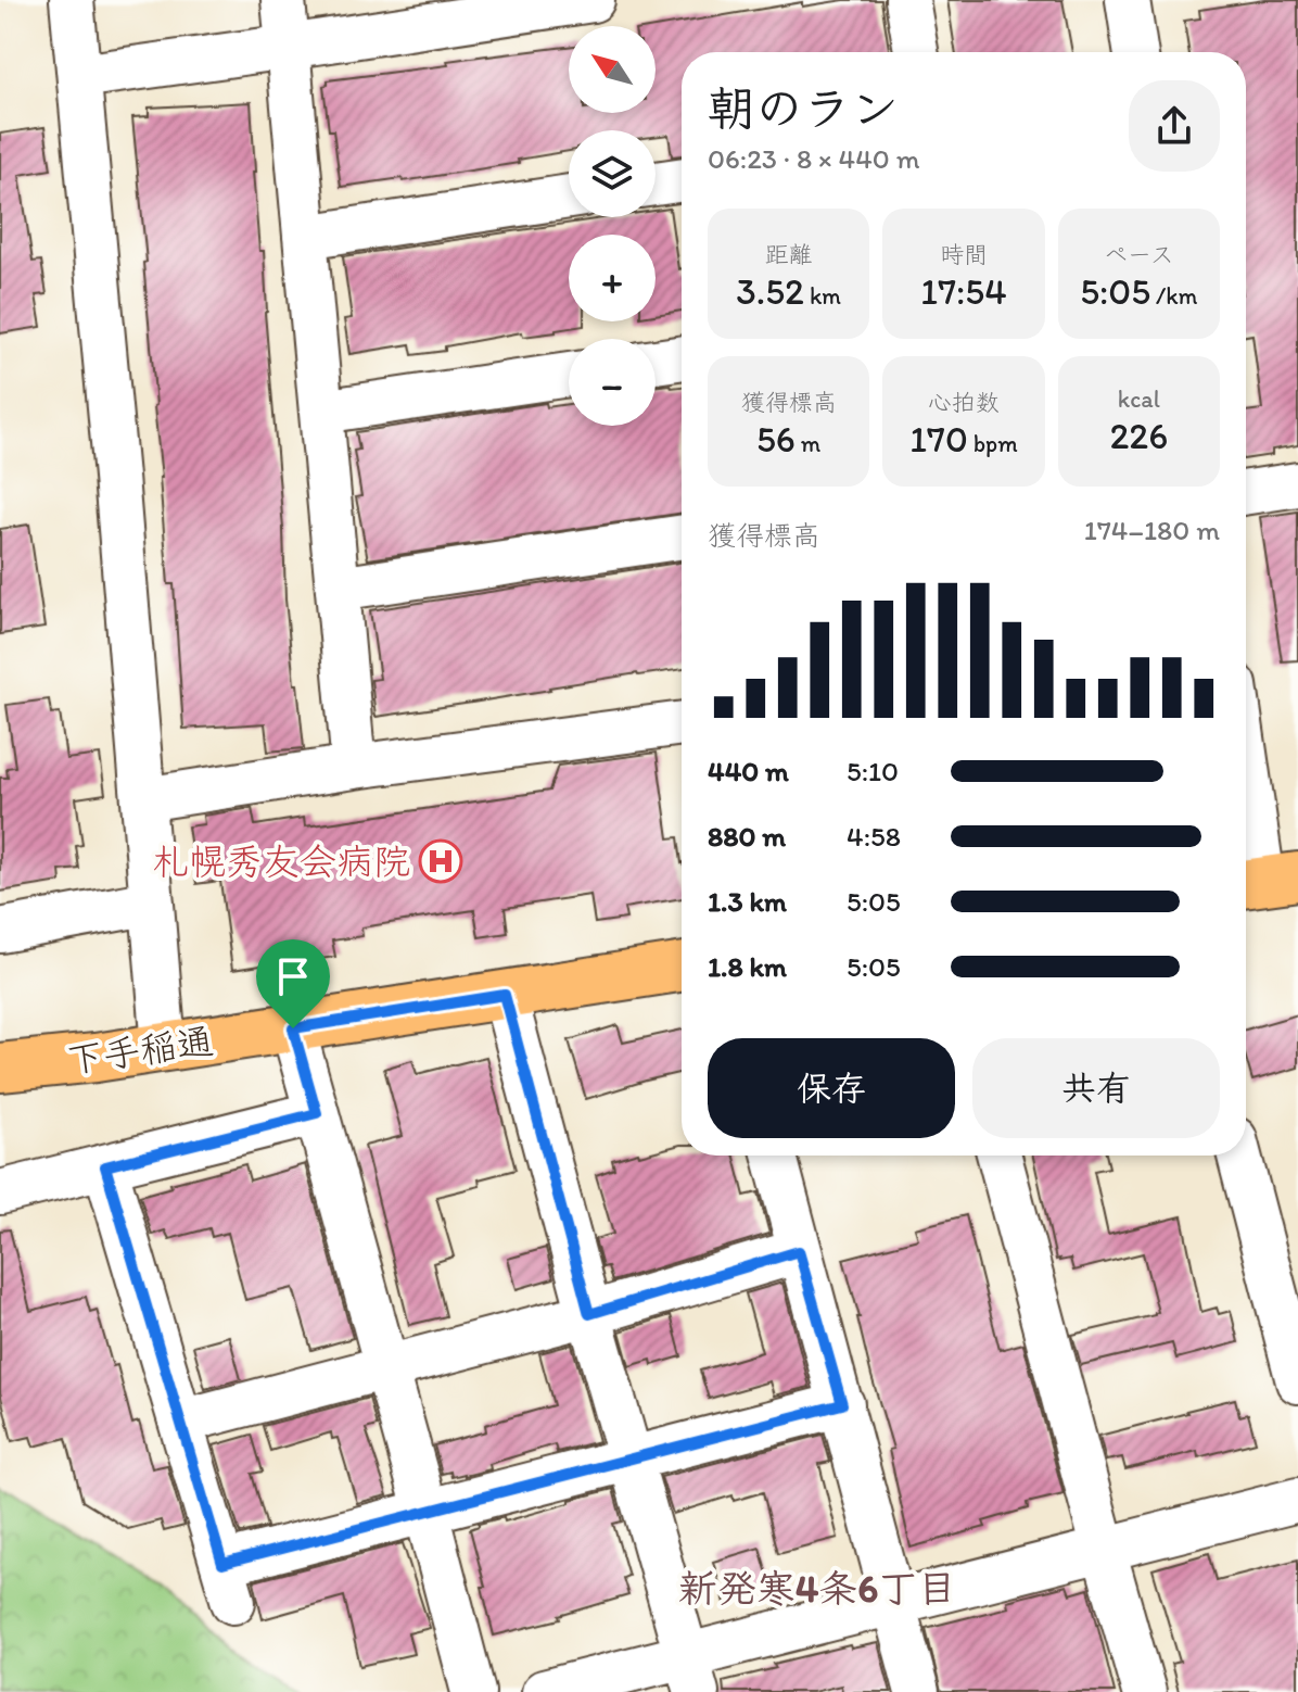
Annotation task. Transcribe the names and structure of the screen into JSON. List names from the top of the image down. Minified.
{"streets":{"main road":["下手稲通"]},"districts":["新発寒4条6丁目"],"places":{"hospital":["札幌秀友会病院"]},"north":"top left","page":{"map_buttons":["+","−"],"heading":["朝のラン","06:23 · 8 × 440 m"],"stats":[["距離","3.52 km"],["時間","17:54"],["ペース","5:05 /km"],["獲得標高","56 m"],["心拍数","170 bpm"],["kcal","226"]],"chart":["獲得標高","174–180 m"],"list":[{"name":"440 m","note":"5:10"},{"name":"880 m","note":"4:58"},{"name":"1.3 km","note":"5:05"},{"name":"1.8 km","note":"5:05"}],"buttons":["保存","共有"]}}
